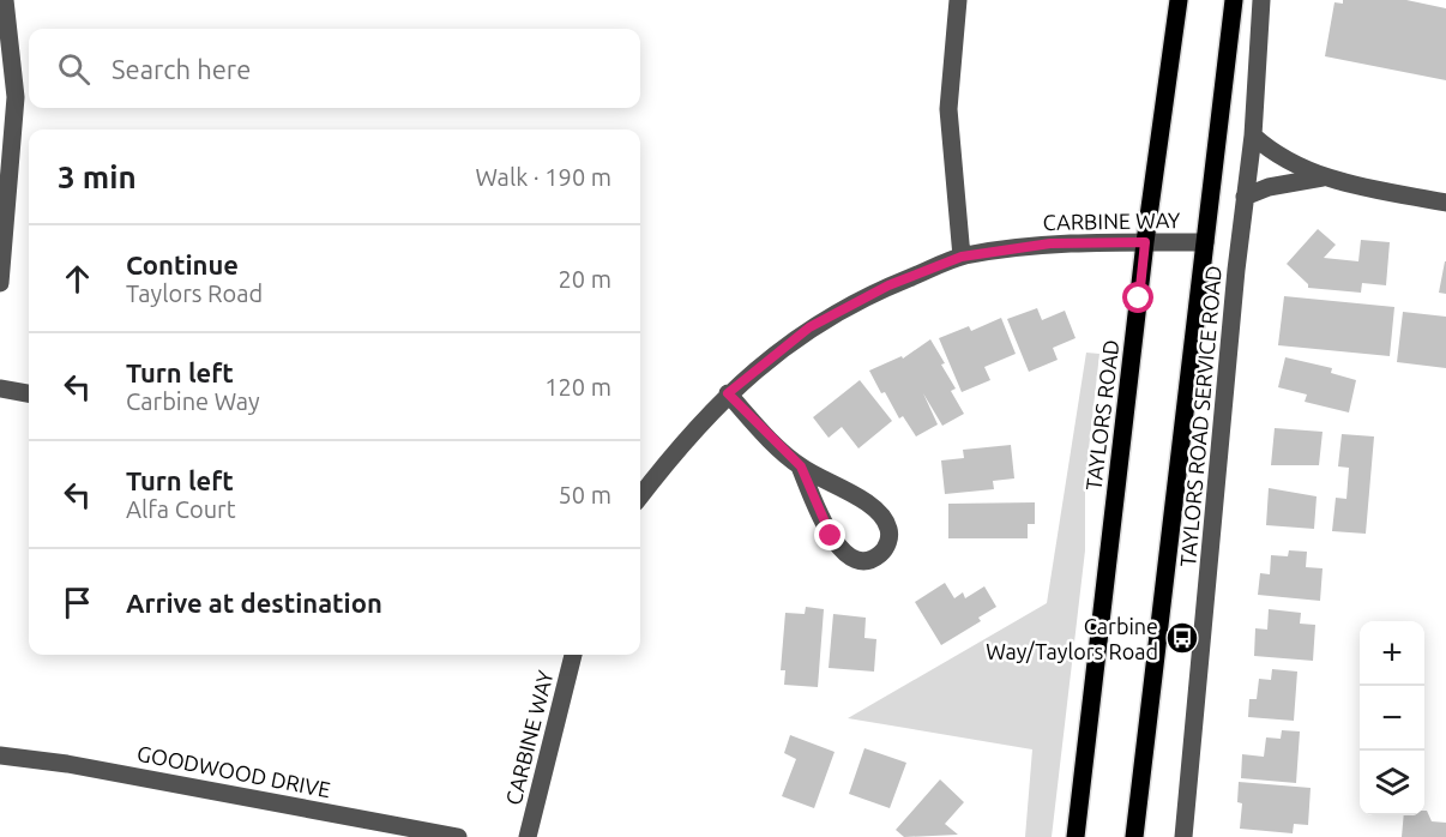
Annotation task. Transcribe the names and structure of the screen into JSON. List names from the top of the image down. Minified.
{"streets":{"main road":["TAYLORS ROAD"],"street":["CARBINE WAY","TAYLORS ROAD SERVICE ROAD","GOODWOOD DRIVE"]},"crossings":[["CARBINE WAY","TAYLORS ROAD"]],"places":{"bus stop":["Carbine Way/Taylors Road"]},"page":{"search":"Search here","heading":["3 min","Walk · 190 m"],"list":[["Continue","Taylors Road","20 m"],["Turn left","Carbine Way","120 m"],["Turn left","Alfa Court","50 m"],"Arrive at destination"],"map_buttons":["+","−"]}}
